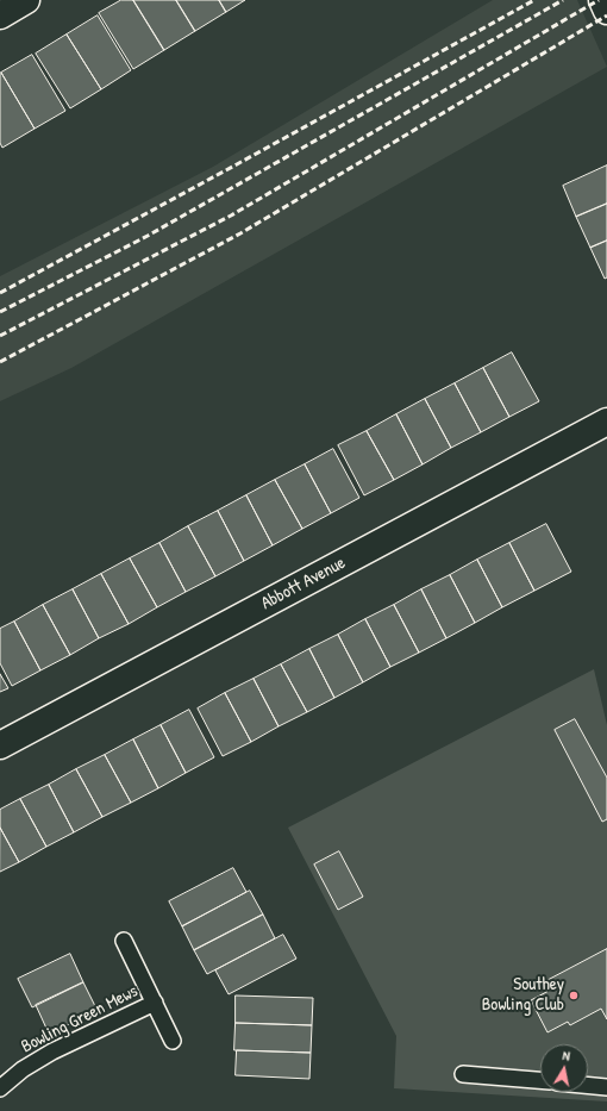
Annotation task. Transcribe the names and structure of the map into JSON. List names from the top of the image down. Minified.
{"streets":{"street":["Abbott Avenue"],"lane":["Bowling Green Mews"]},"places":["Southey Bowling Club"],"north":"top"}
